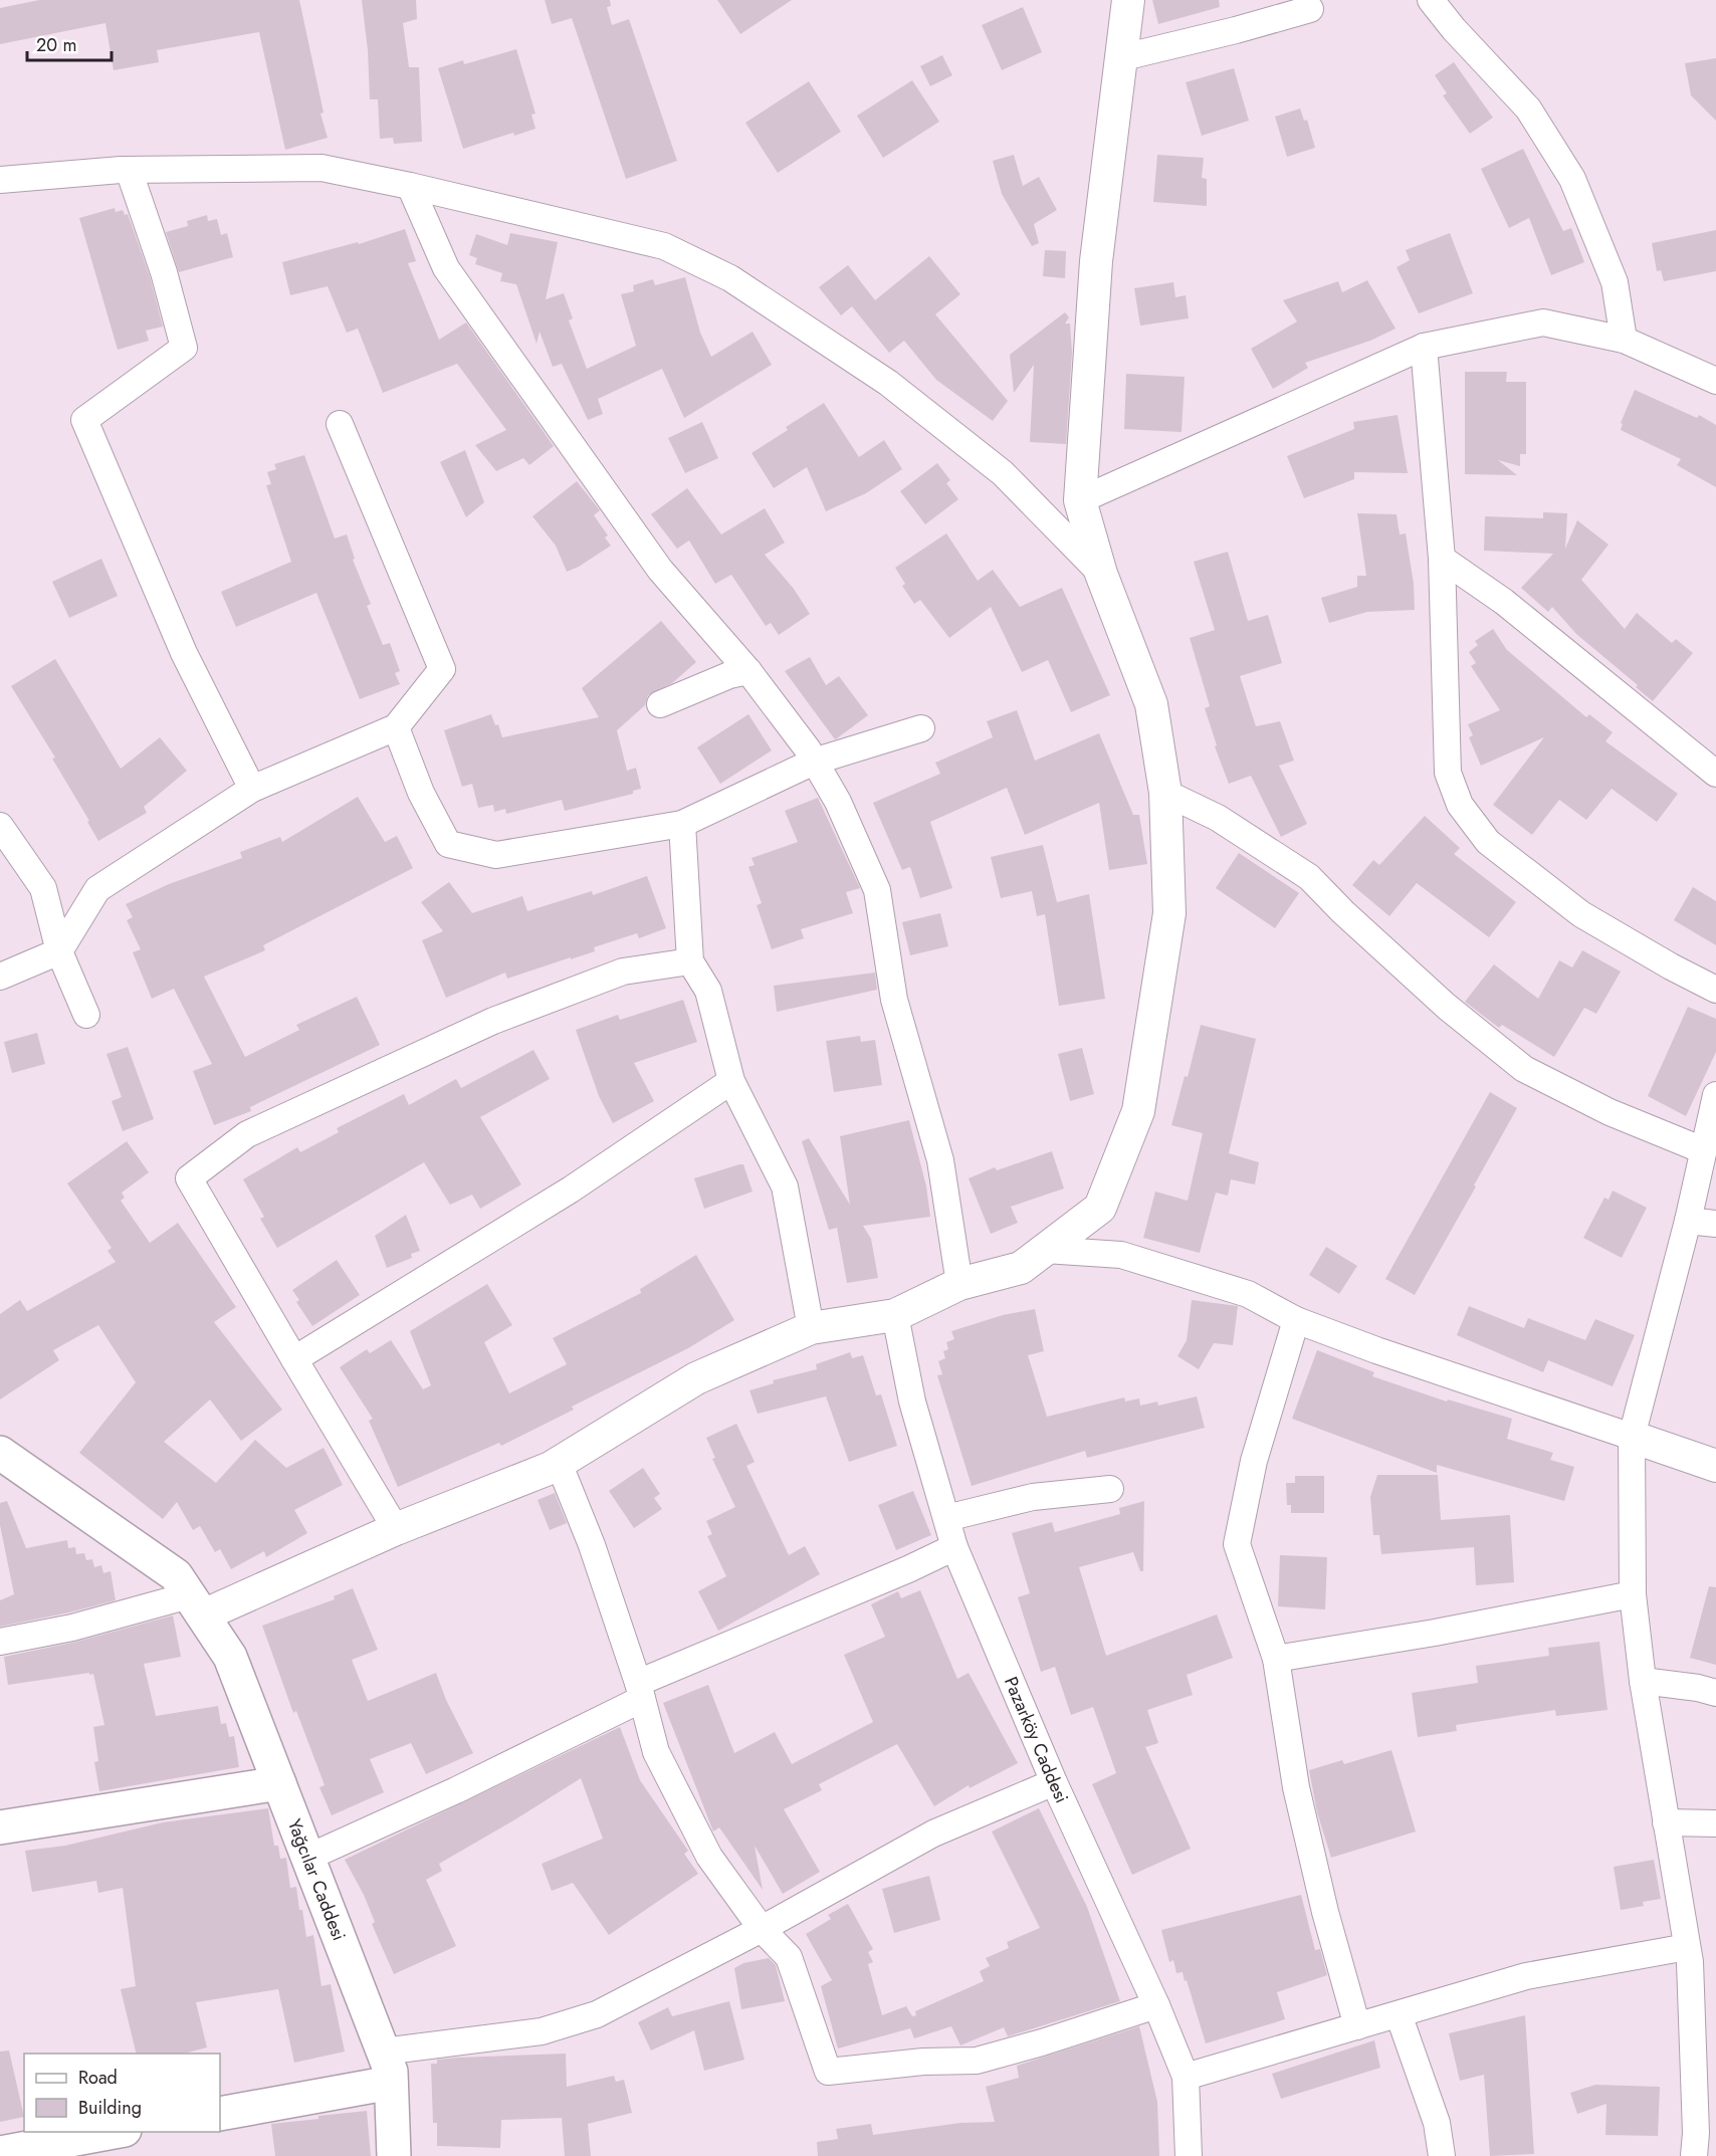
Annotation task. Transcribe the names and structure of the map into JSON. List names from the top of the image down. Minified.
{"streets":{"main road":["Yağcılar Caddesi"],"street":["Pazarköy Caddesi"]},"legend":["Road","Building"],"scale_bar":"20 m"}
